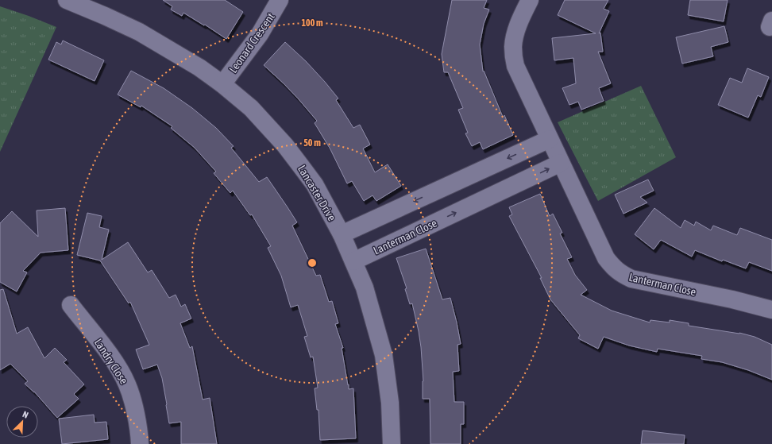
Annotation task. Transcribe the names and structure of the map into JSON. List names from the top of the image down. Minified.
{"streets":{"street":["Leonard Crescent","Lancaster Drive","Lanterman Close","Landry Close"]},"crossings":[["Leonard Crescent","Lancaster Drive"],["Lancaster Drive","Lanterman Close"]],"north":"top right","rings":["100 m","50 m"]}
